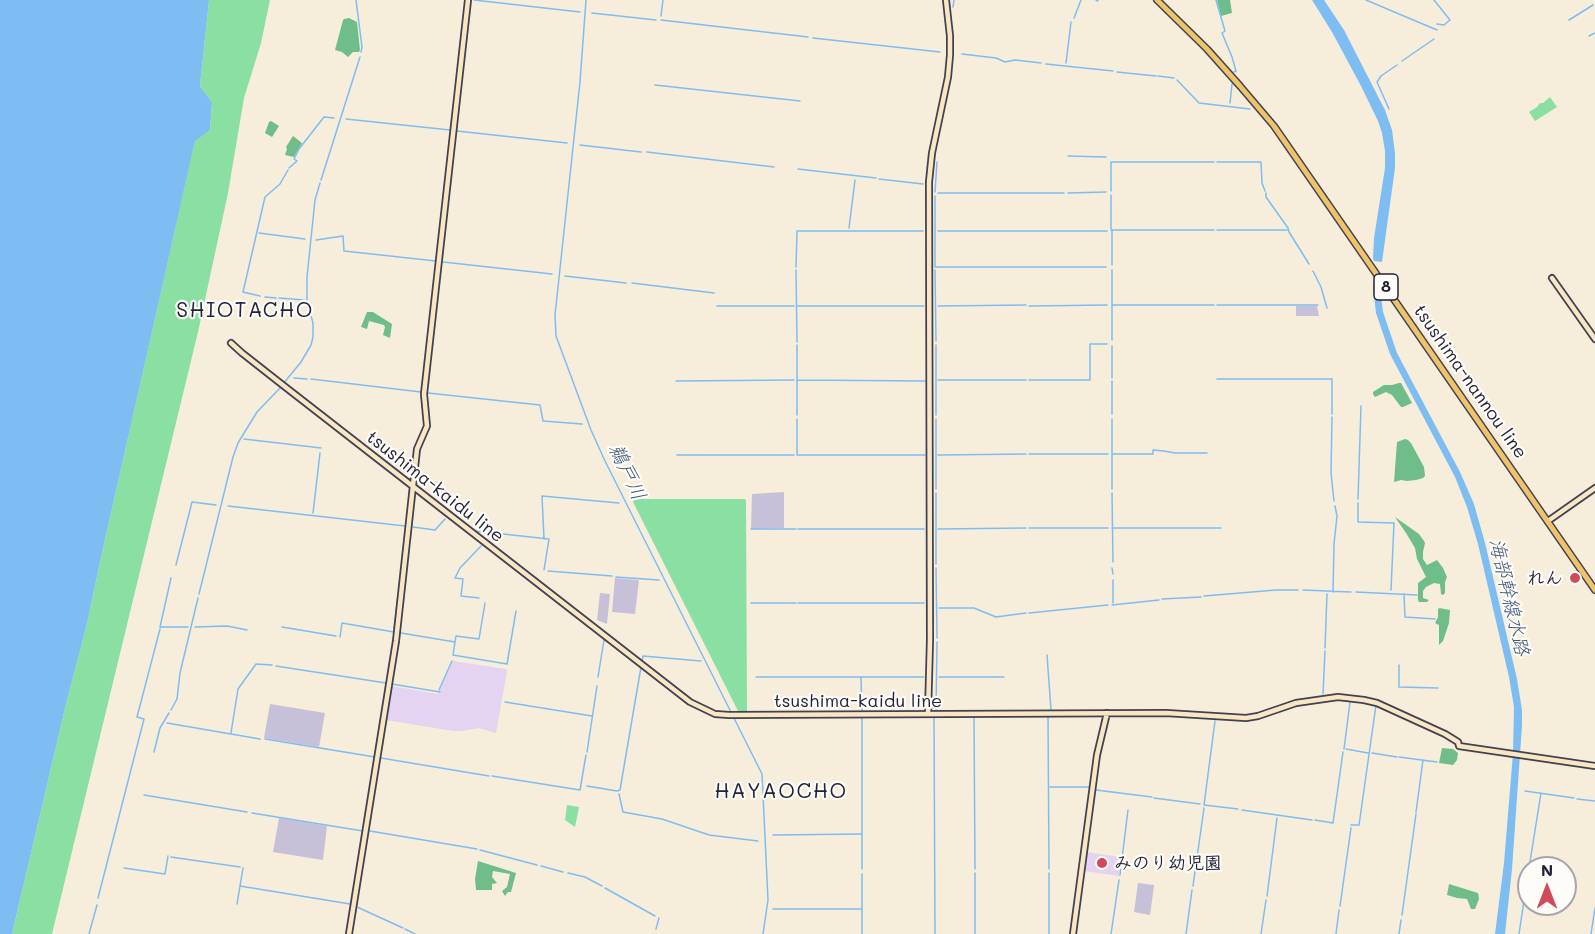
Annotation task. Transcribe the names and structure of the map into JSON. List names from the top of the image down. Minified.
{"streets":{"main road":["8","tsushima-nannou line"],"street":["tsushima-kaidu line"]},"districts":["SHIOTACHO","HAYAOCHO"],"water":["鵜戸川","海部幹線水路"],"places":["れん","みのり幼児園"],"north":"top"}
